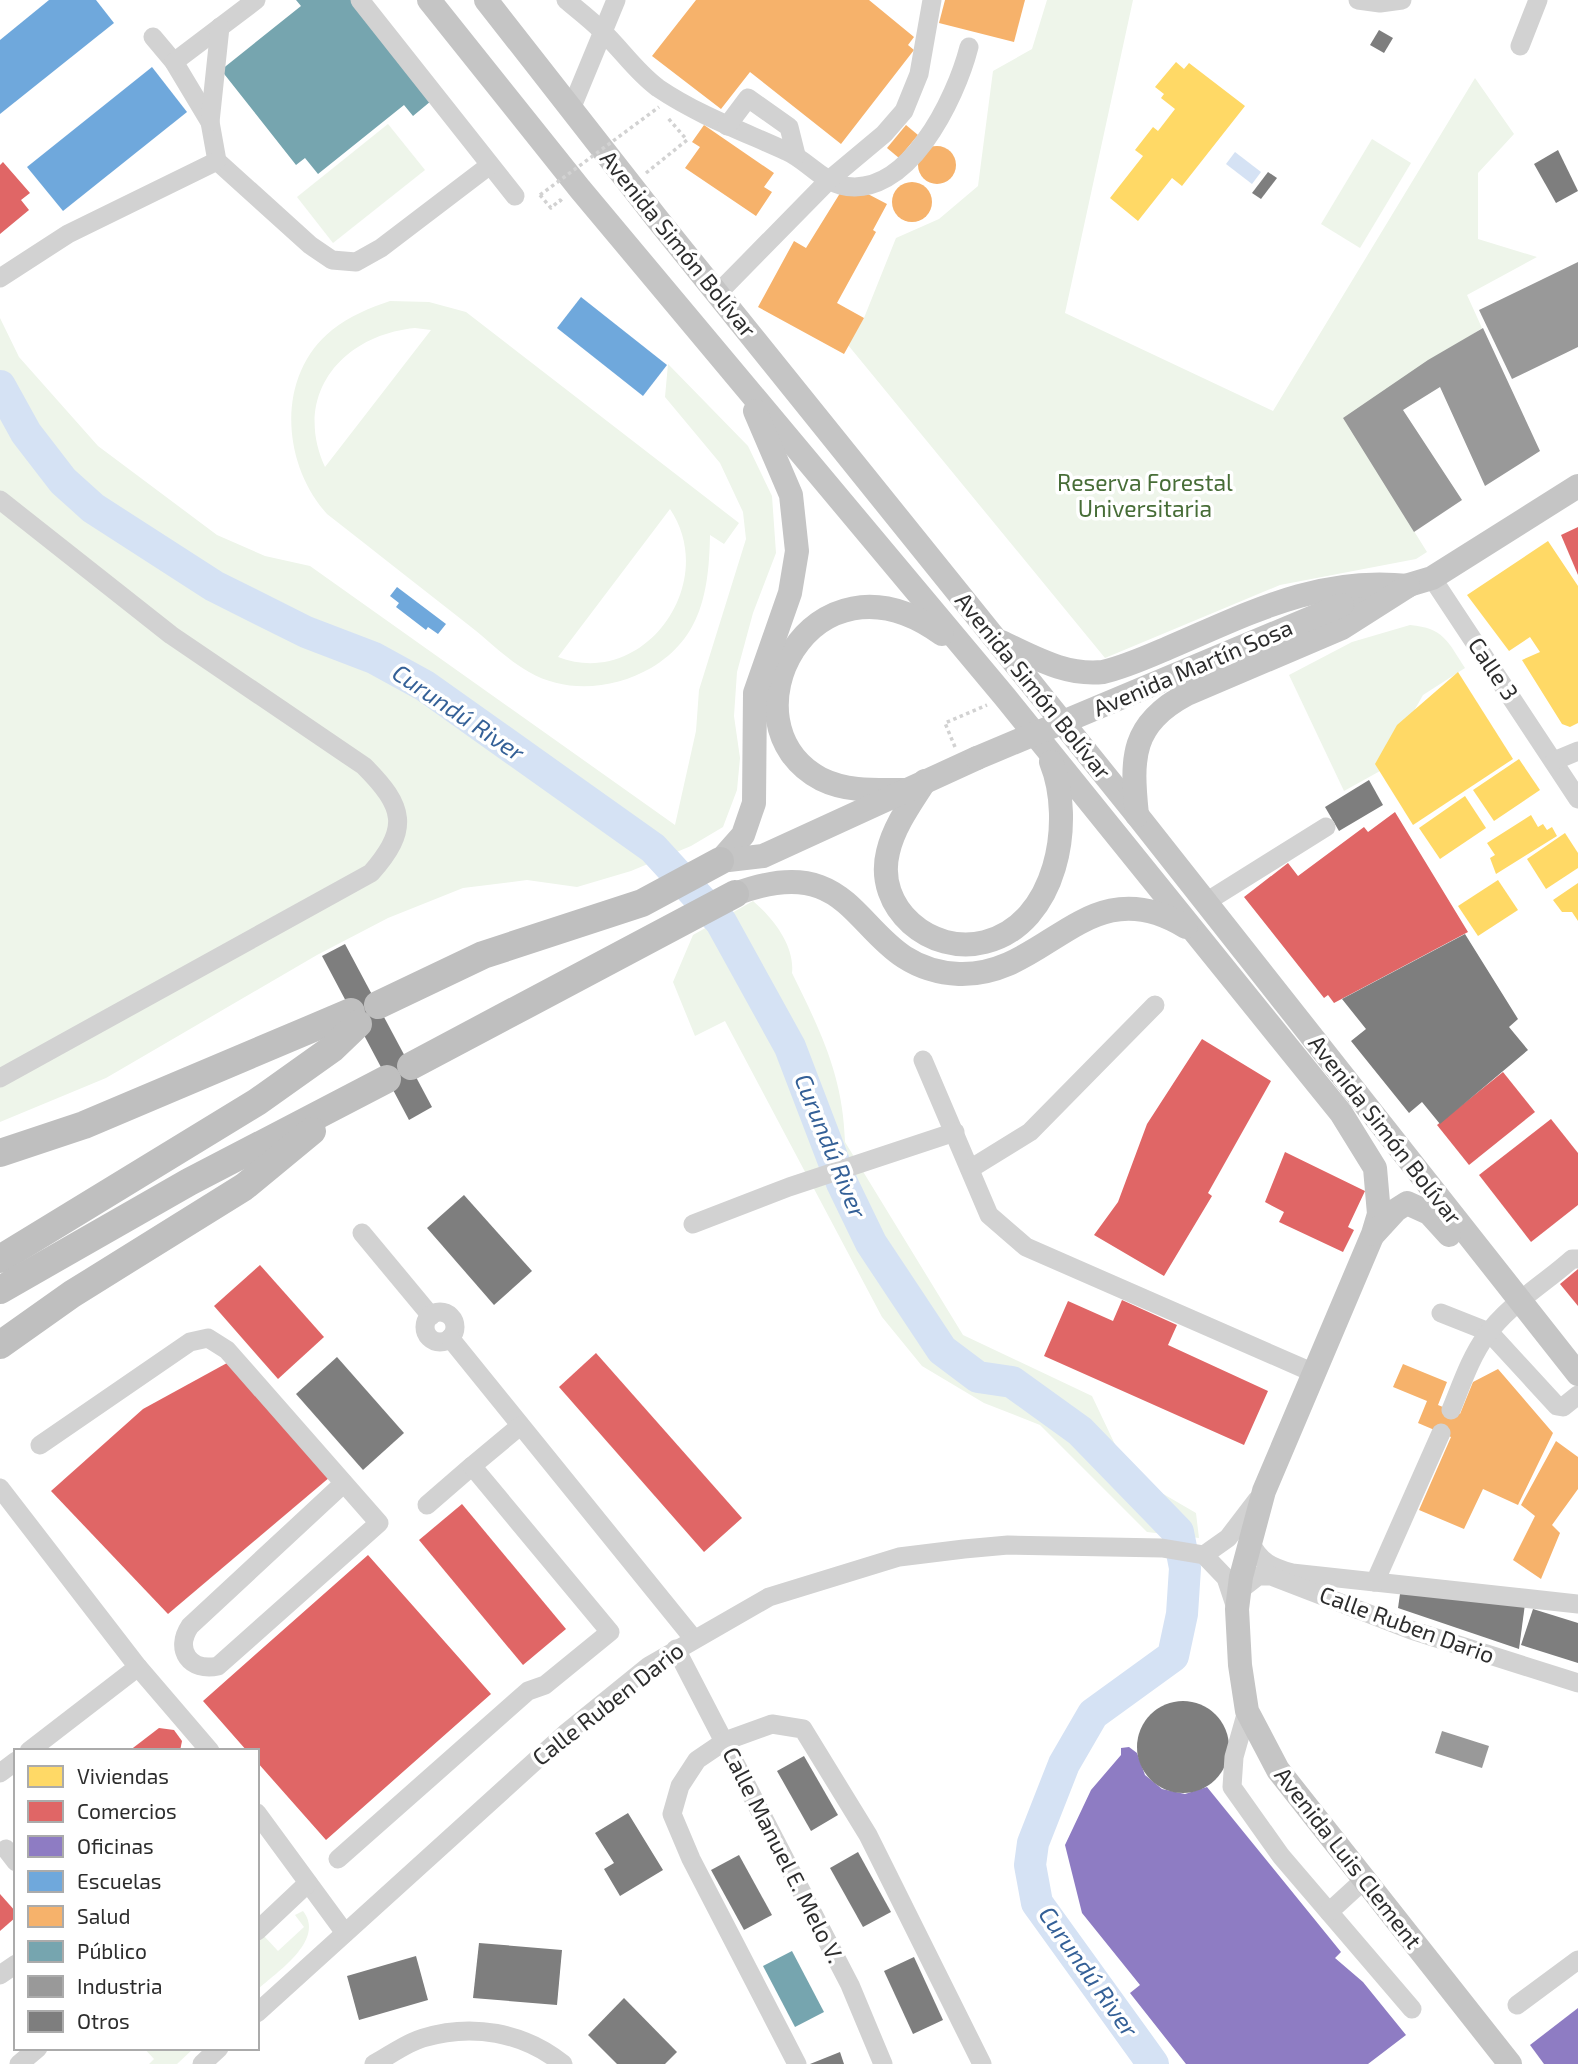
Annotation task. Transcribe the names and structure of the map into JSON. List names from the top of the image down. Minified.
{"streets":{"main road":["Avenida Simón Bolívar","Avenida Martín Sosa","Avenida Luis Clement"],"street":["Calle 3","Calle Ruben Dario","Calle Manuel E. Melo V."]},"crossings":[["Avenida Simón Bolívar","Avenida Luis Clement"],["Avenida Martín Sosa","Calle 3"],["Calle Ruben Dario","Calle Manuel E. Melo V."],["Calle Ruben Dario","Avenida Luis Clement"]],"water":["Curundú River"],"parks":["Reserva Forestal Universitaria"],"legend":["Viviendas","Comercios","Oficinas","Escuelas","Salud","Público","Industria","Otros"]}
